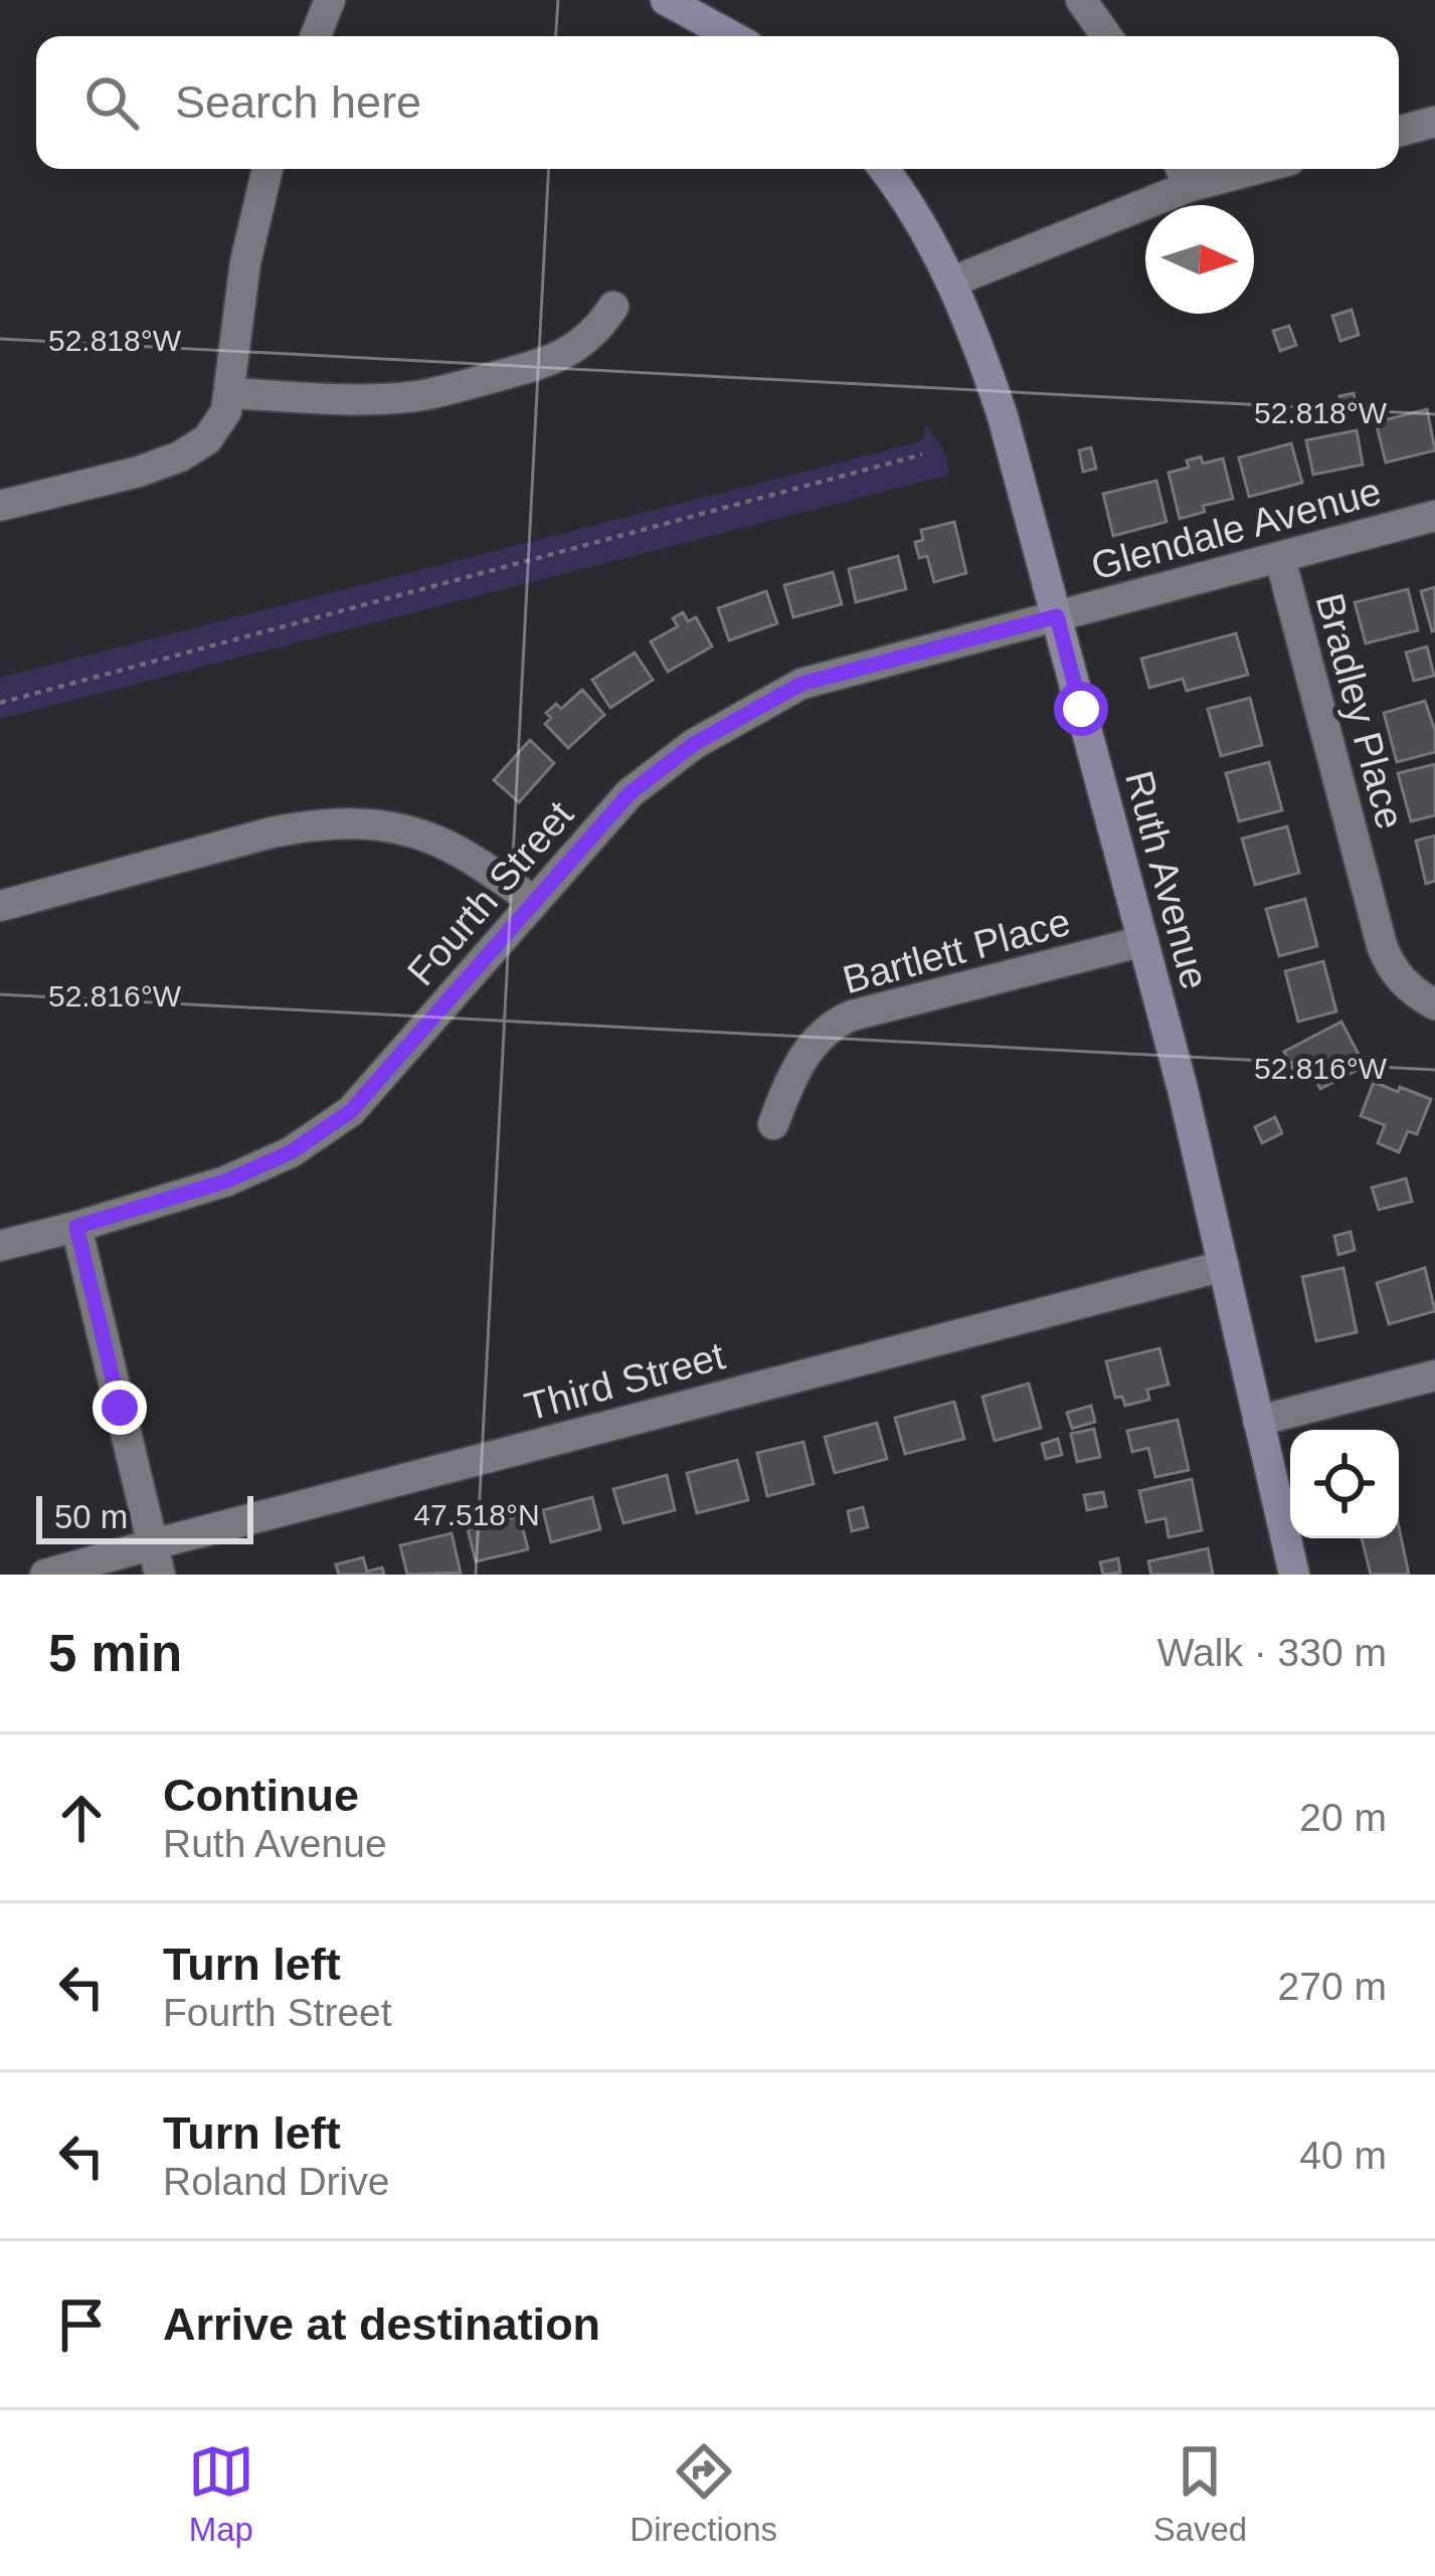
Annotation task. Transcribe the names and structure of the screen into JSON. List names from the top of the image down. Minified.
{"streets":{"main road":["Ruth Avenue"],"street":["Glendale Avenue","Bradley Place","Fourth Street","Bartlett Place","Third Street"]},"crossings":[["Glendale Avenue","Bradley Place"],["Glendale Avenue","Ruth Avenue"],["Glendale Avenue","Fourth Street"],["Ruth Avenue","Fourth Street"],["Ruth Avenue","Bartlett Place"],["Ruth Avenue","Third Street"]],"scale_bar":"50 m","north":"right","page":{"search":"Search here","scale":"50 m","heading":["5 min","Walk · 330 m"],"list":[["Continue","Ruth Avenue","20 m"],["Turn left","Fourth Street","270 m"],["Turn left","Roland Drive","40 m"],"Arrive at destination"],"nav":["Map","Directions","Saved"]},"coordinates":["52.818°W","52.816°W","47.518°N"]}
